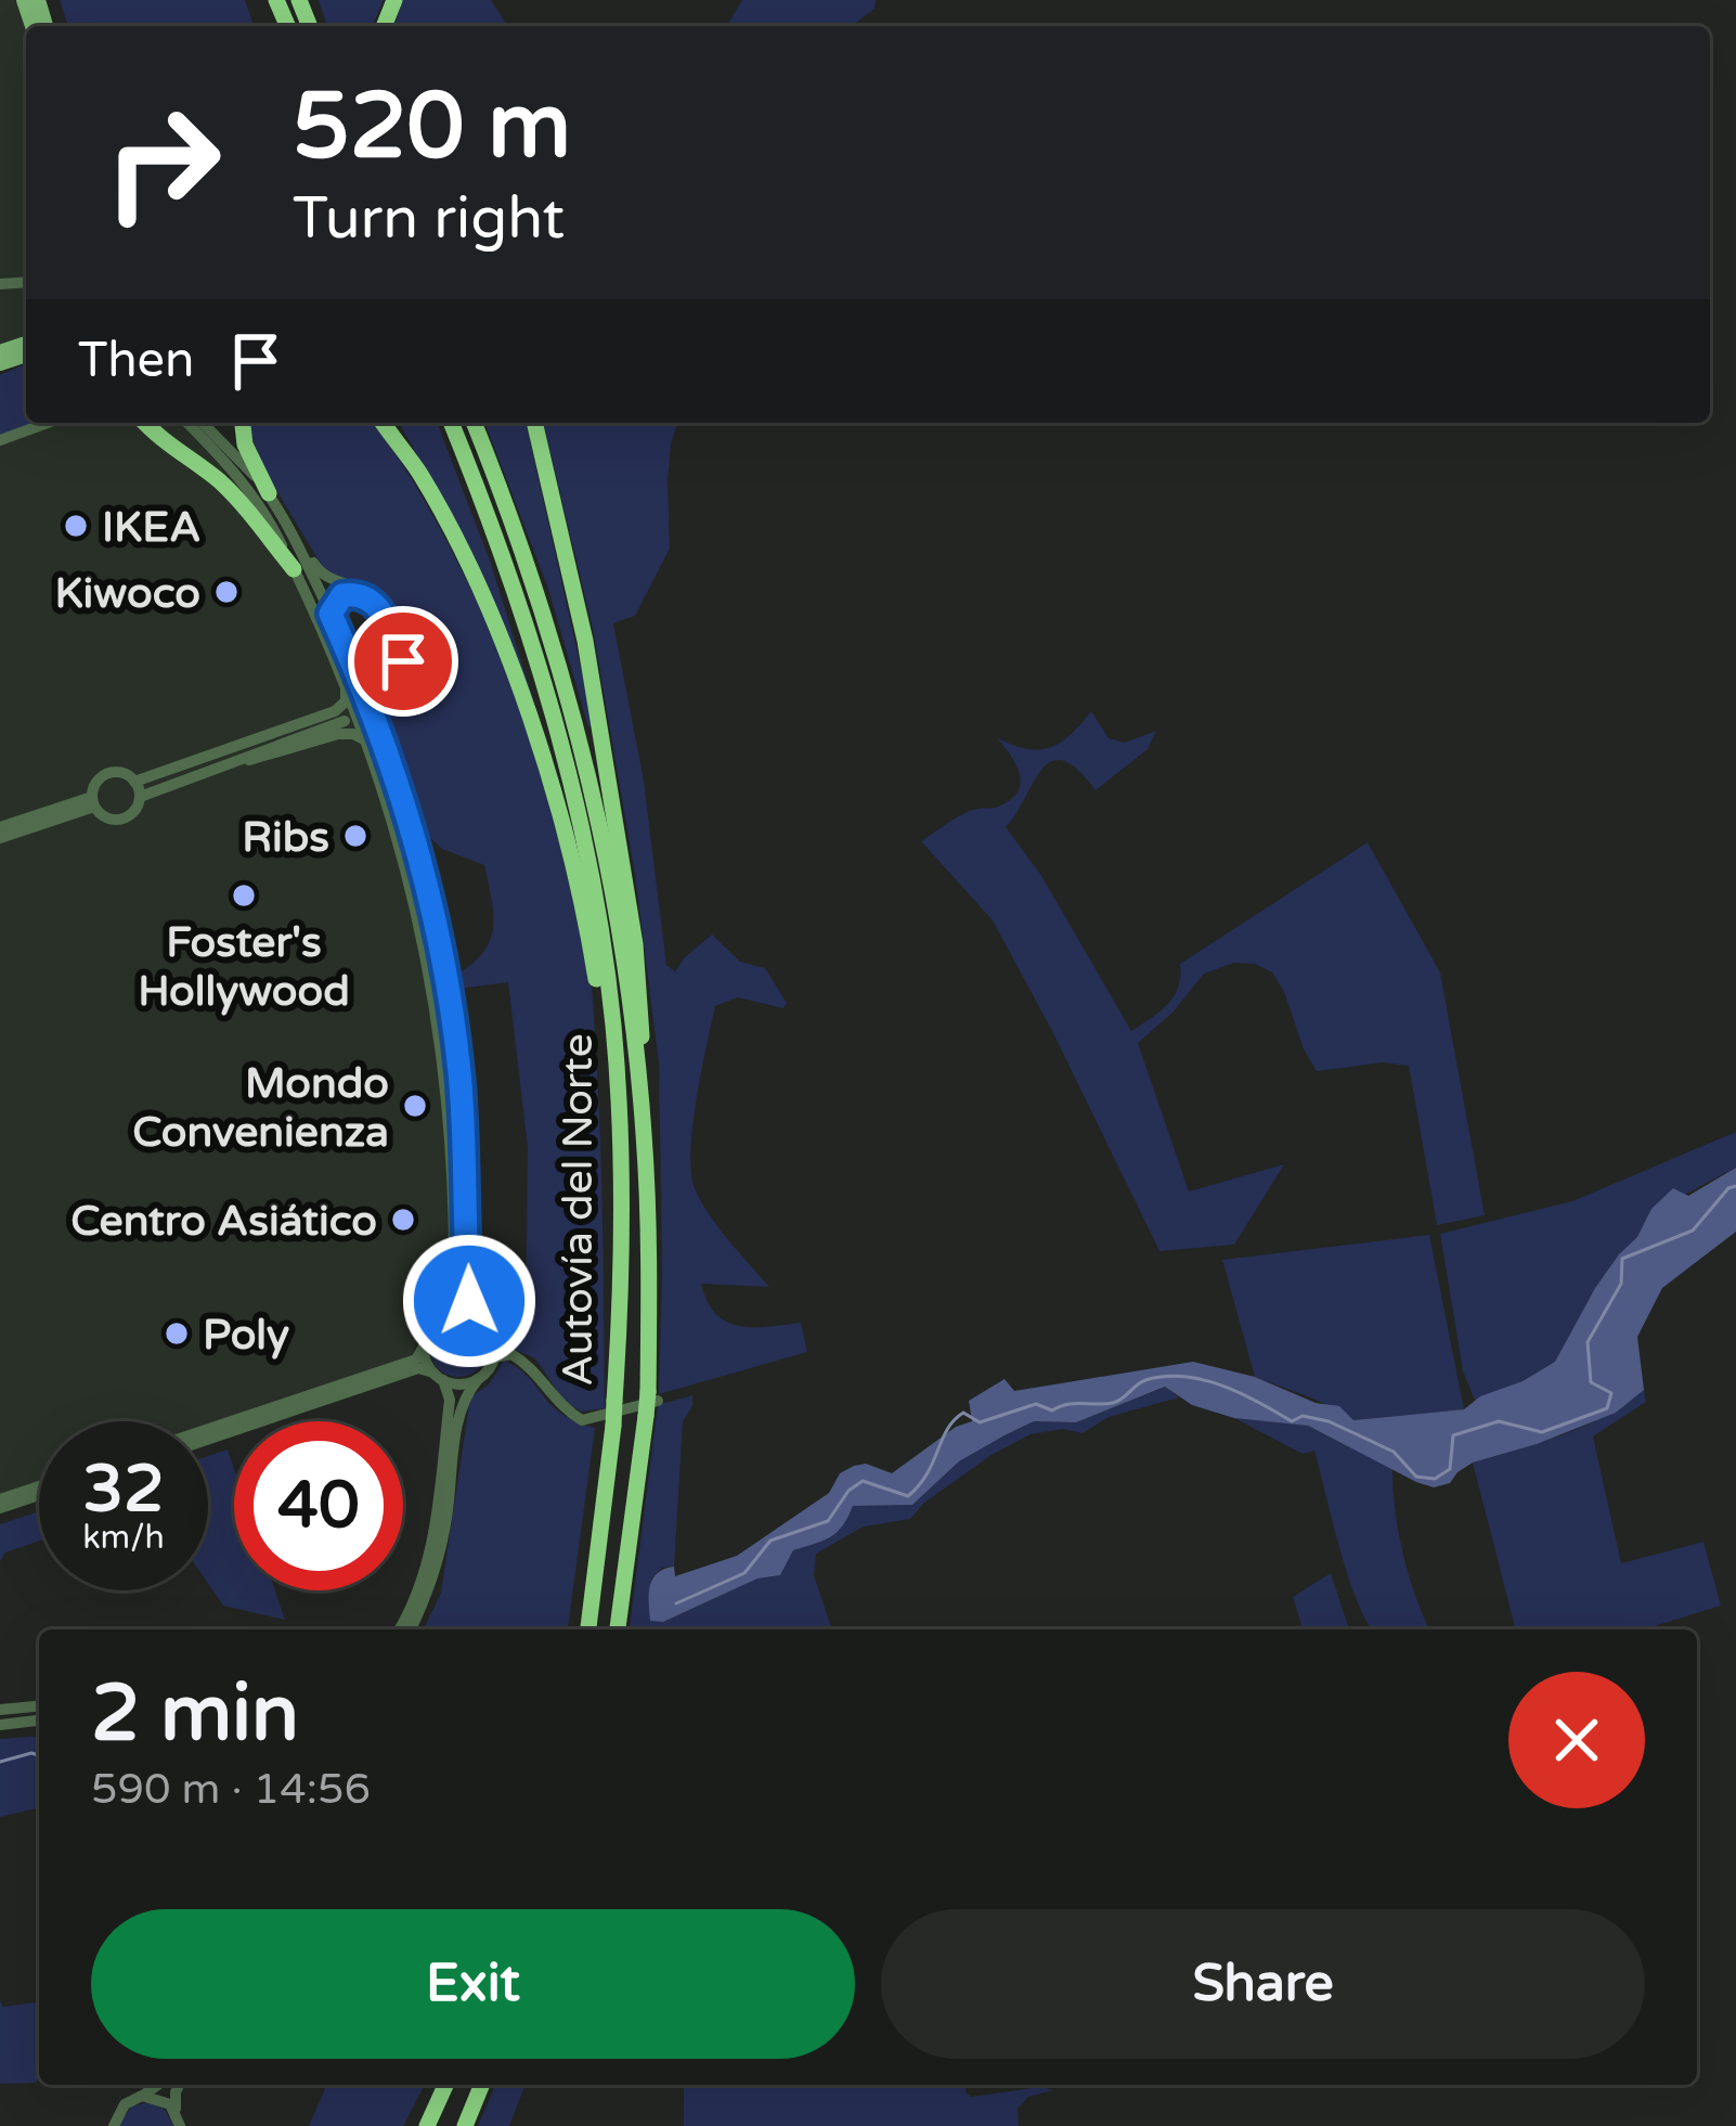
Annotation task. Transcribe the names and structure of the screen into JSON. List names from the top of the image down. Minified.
{"streets":{"highway":["Autovía del Norte"]},"places":["IKEA","Kiwoco","Ribs","Foster's Hollywood","Mondo Convenienza","Centro Asiático","Poly"],"page":{"turn":["520 m","Turn right"],"then":"Then","speed":"32 km/h","limit":"40","heading":["2 min","590 m · 14:56"],"buttons":["Exit","Share"]}}
